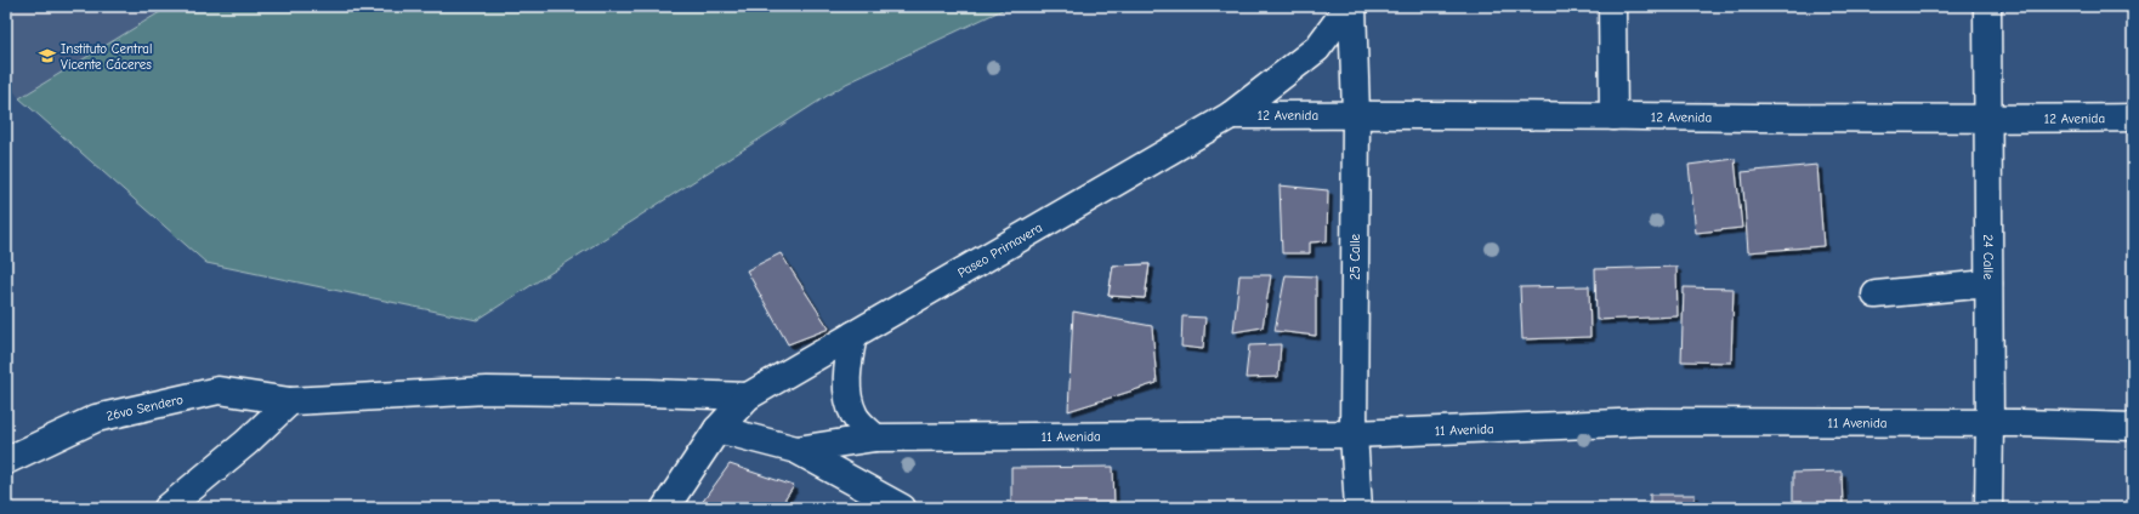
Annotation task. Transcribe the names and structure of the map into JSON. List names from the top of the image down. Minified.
{"streets":{"street":["12 Avenida","Paseo Primavera","25 Calle","24 Calle","26vo Sendero","11 Avenida"]},"crossings":[["12 Avenida","Paseo Primavera"],["12 Avenida","25 Calle"],["12 Avenida","24 Calle"],["Paseo Primavera","25 Calle"],["Paseo Primavera","26vo Sendero"],["25 Calle","11 Avenida"],["24 Calle","11 Avenida"]],"places":{"school or university":["Instituto Central Vicente Cáceres"]}}
